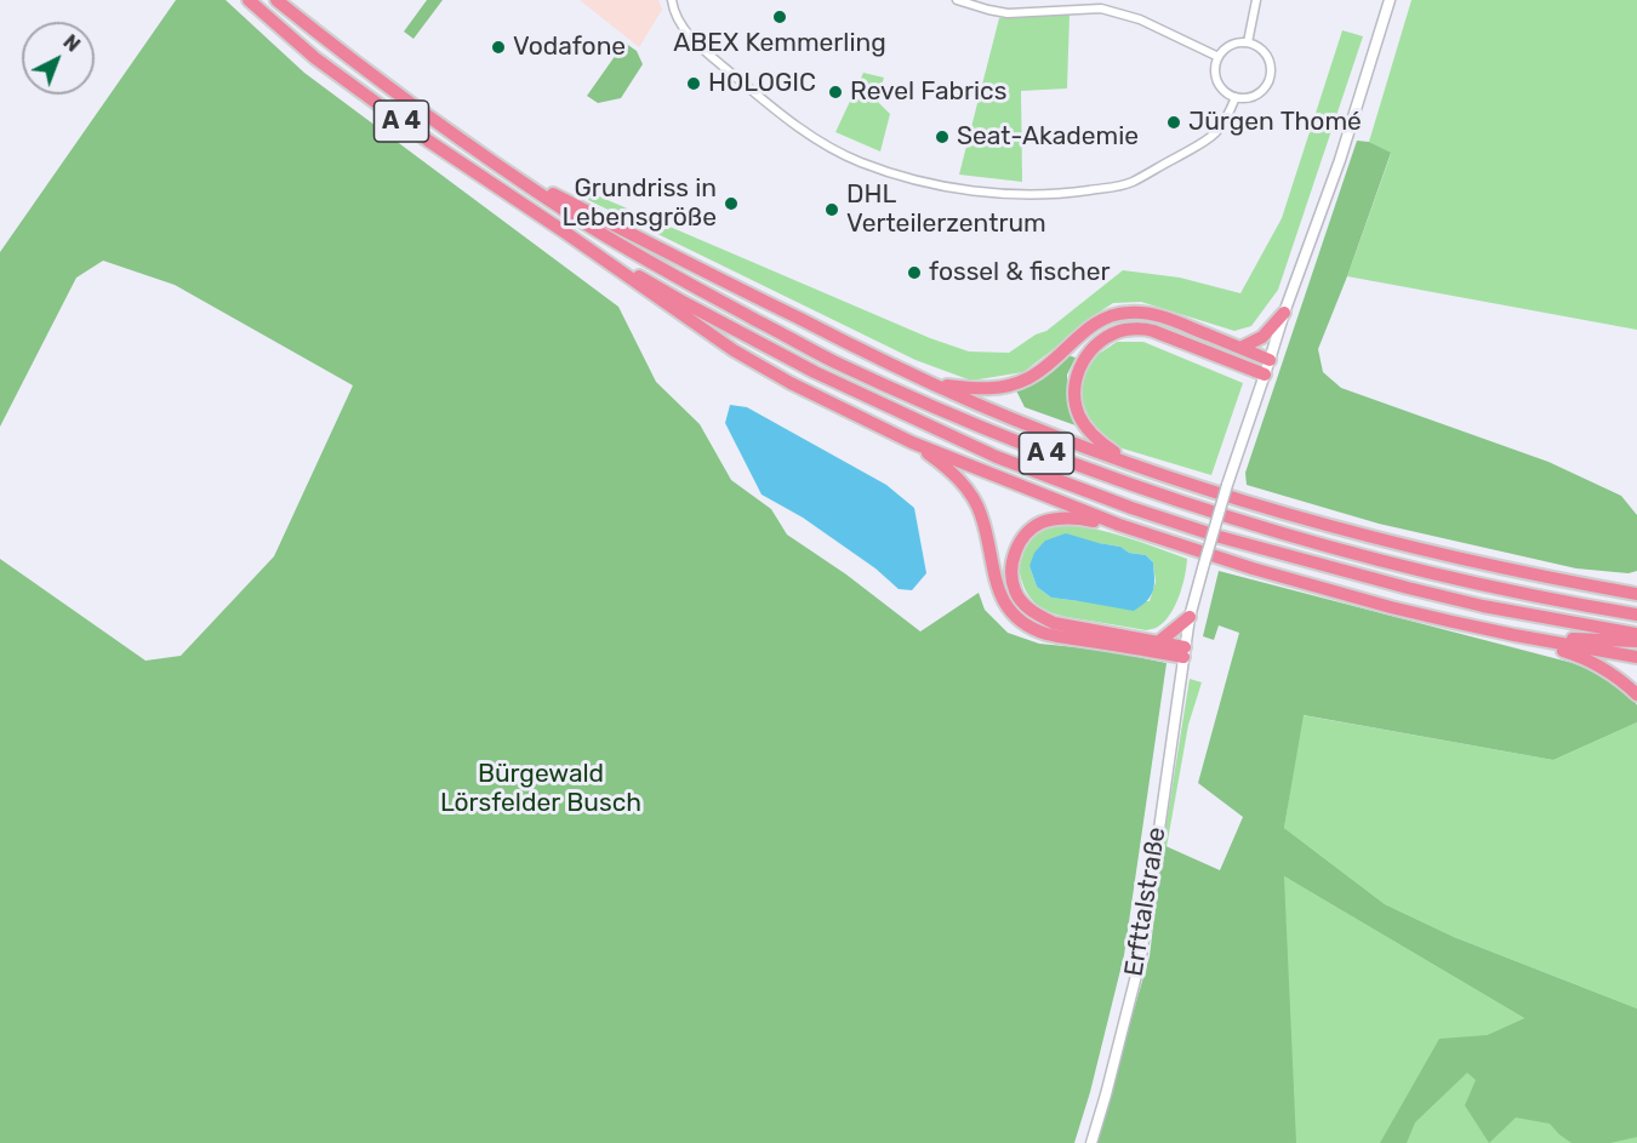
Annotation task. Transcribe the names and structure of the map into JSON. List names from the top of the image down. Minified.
{"streets":{"highway":["A 4"],"main road":["Erfttalstraße"]},"parks":["Bürgewald Lörsfelder Busch"],"places":["ABEX Kemmerling","Vodafone","HOLOGIC","Revel Fabrics","Jürgen Thomé","Seat-Akademie","Grundriss in Lebensgröße","DHL Verteilerzentrum","fossel & fischer"],"north":"top right"}
